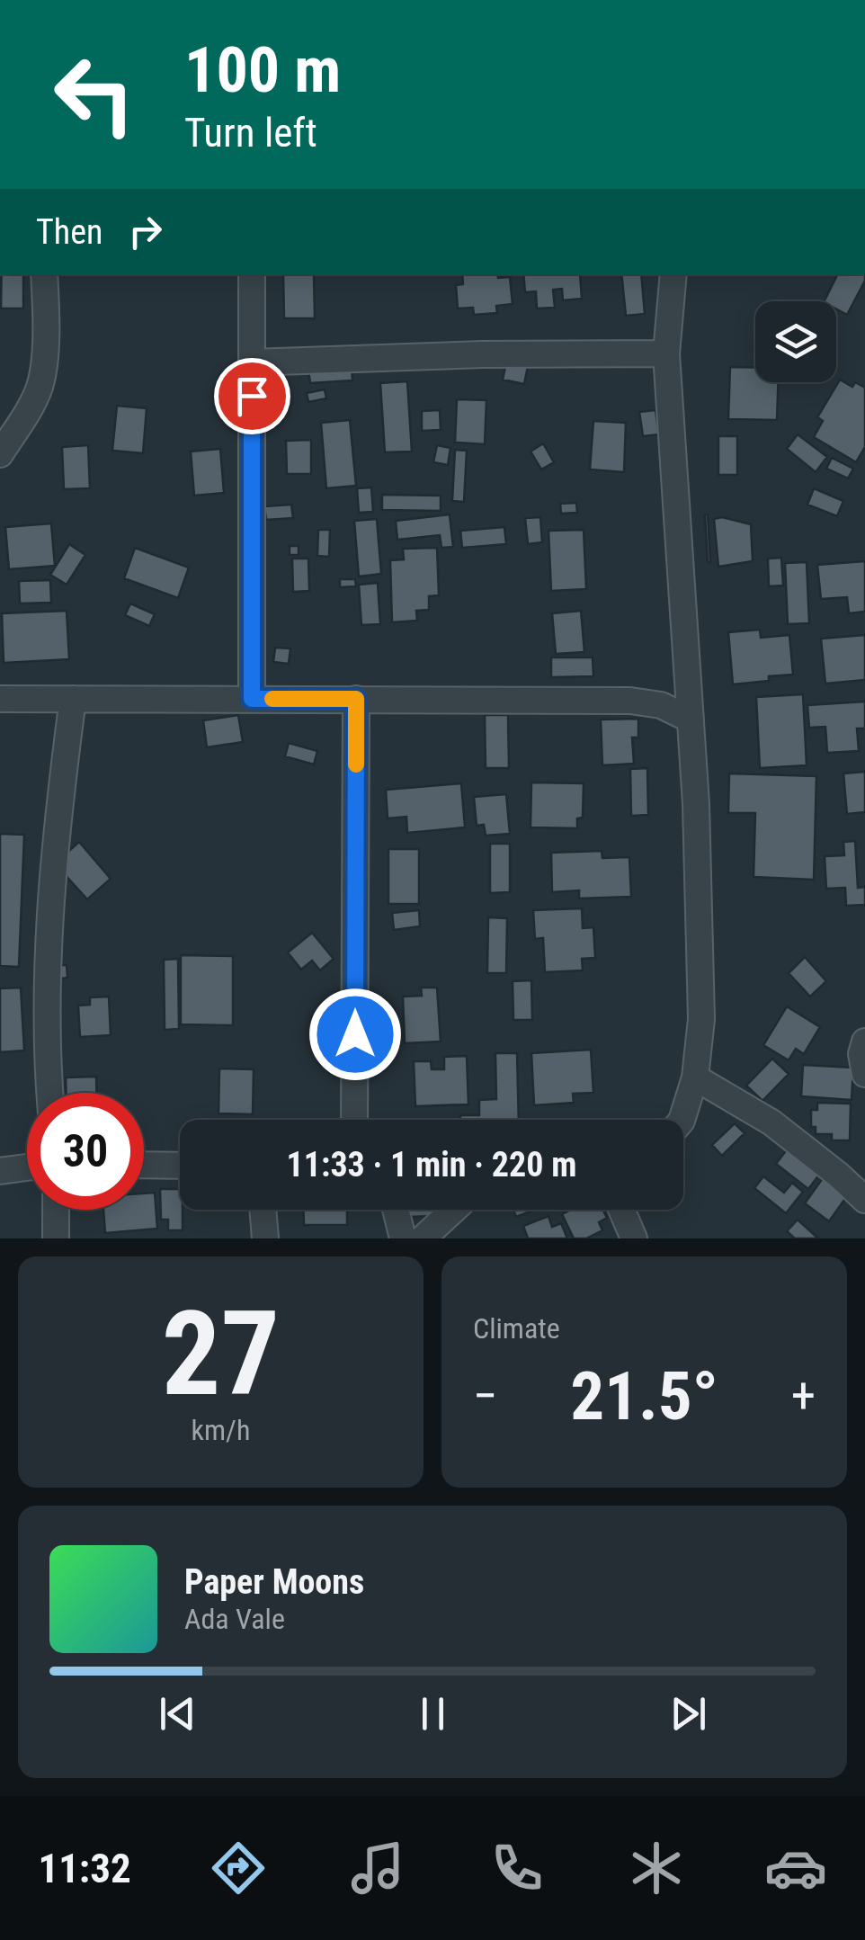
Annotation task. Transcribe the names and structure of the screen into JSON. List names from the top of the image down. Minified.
{"page":{"turn":["100 m","Turn left"],"then":"Then","limit":"30","trip":"11:33 · 1 min · 220 m","tile":[["27","km/h"],"Climate"],"heat":["−","21.5°","+"],"song":["Paper Moons","Ada Vale"],"tabs":"11:32"}}
